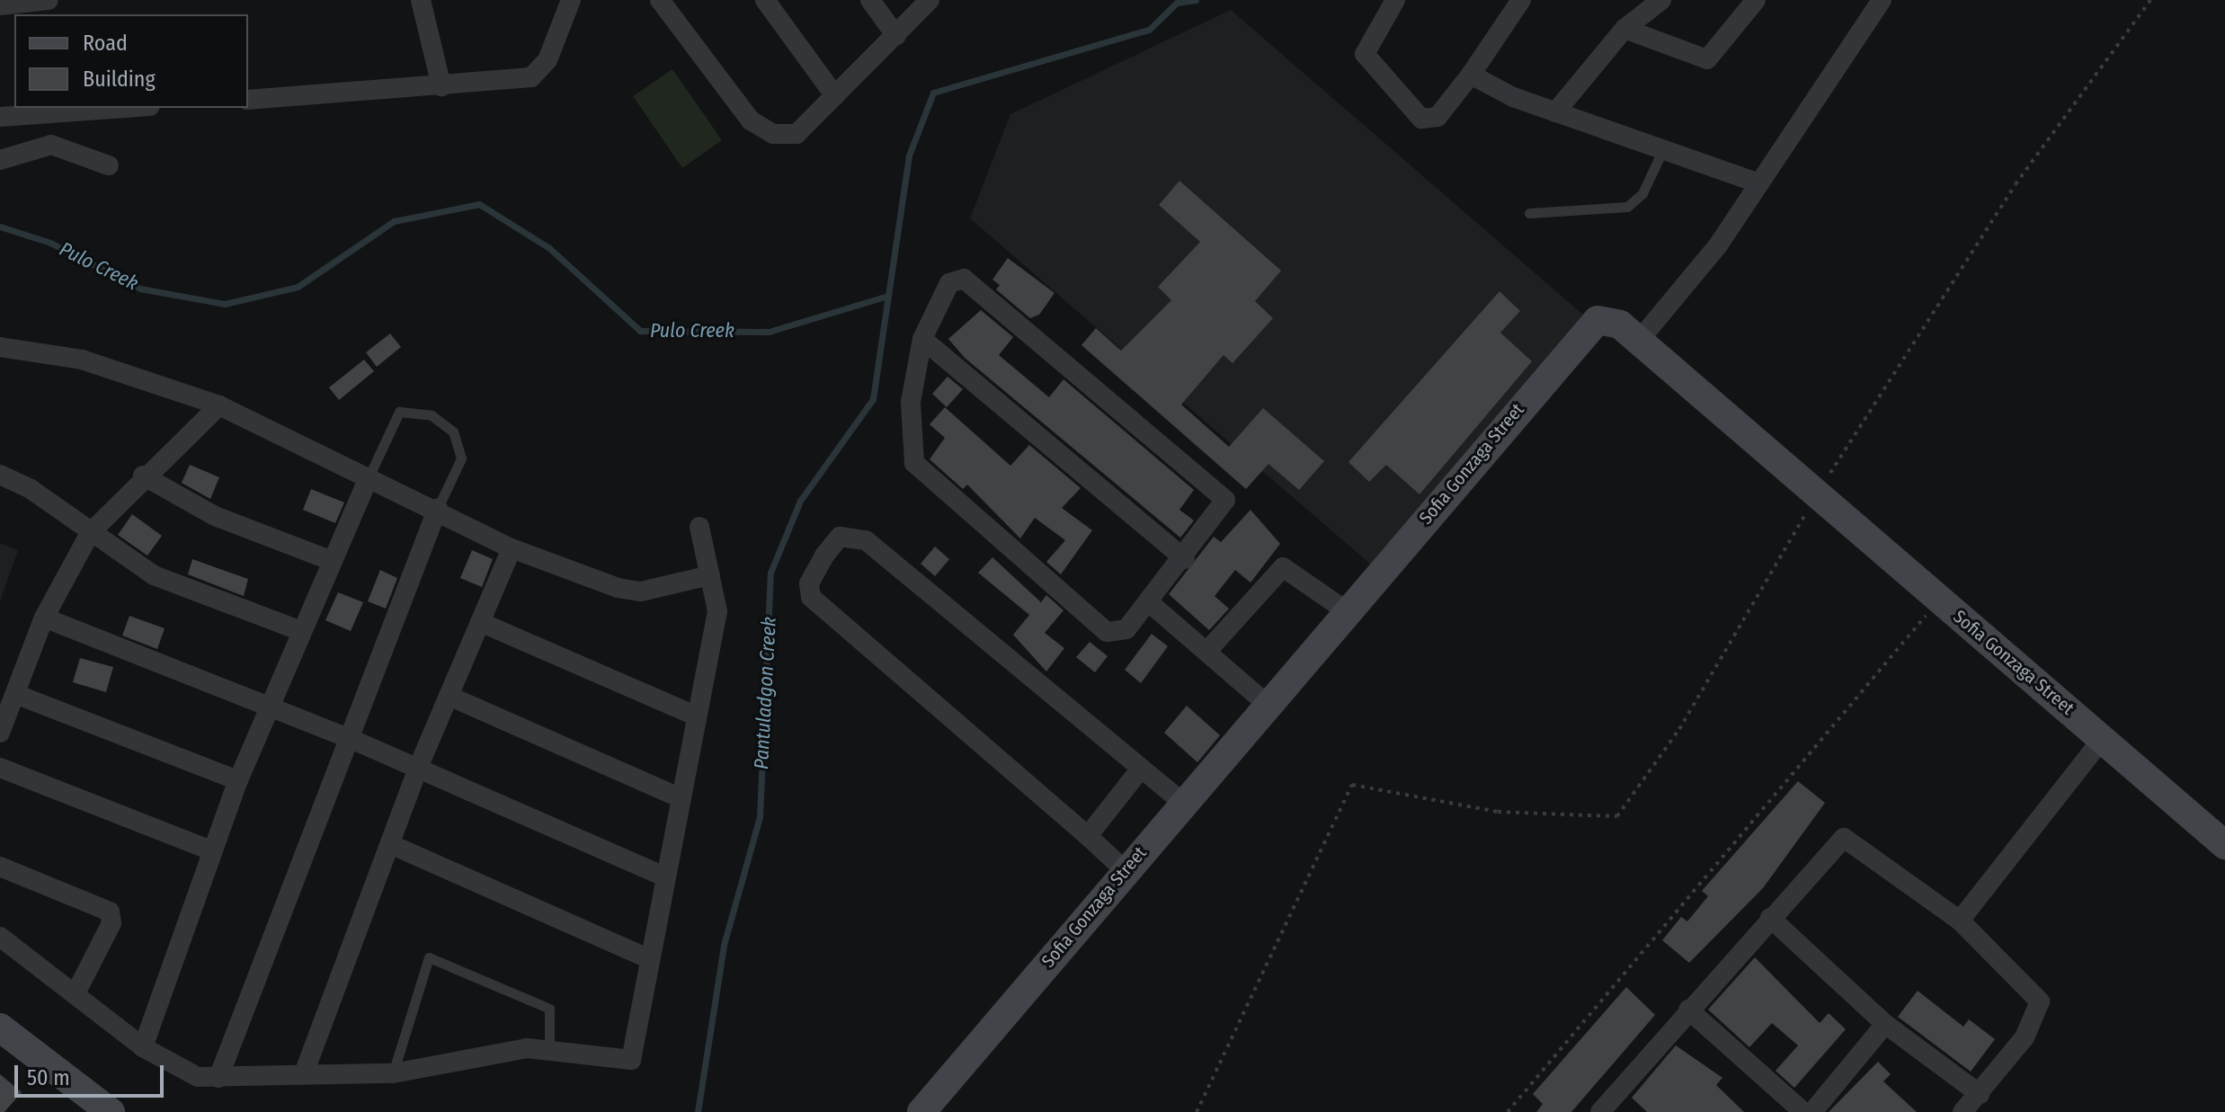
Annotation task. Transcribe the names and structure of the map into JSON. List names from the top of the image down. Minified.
{"streets":{"street":["Sofia Gonzaga Street"]},"water":["Pulo Creek","Pantuladgon Creek"],"legend":["Road","Building"],"scale_bar":"50 m"}
